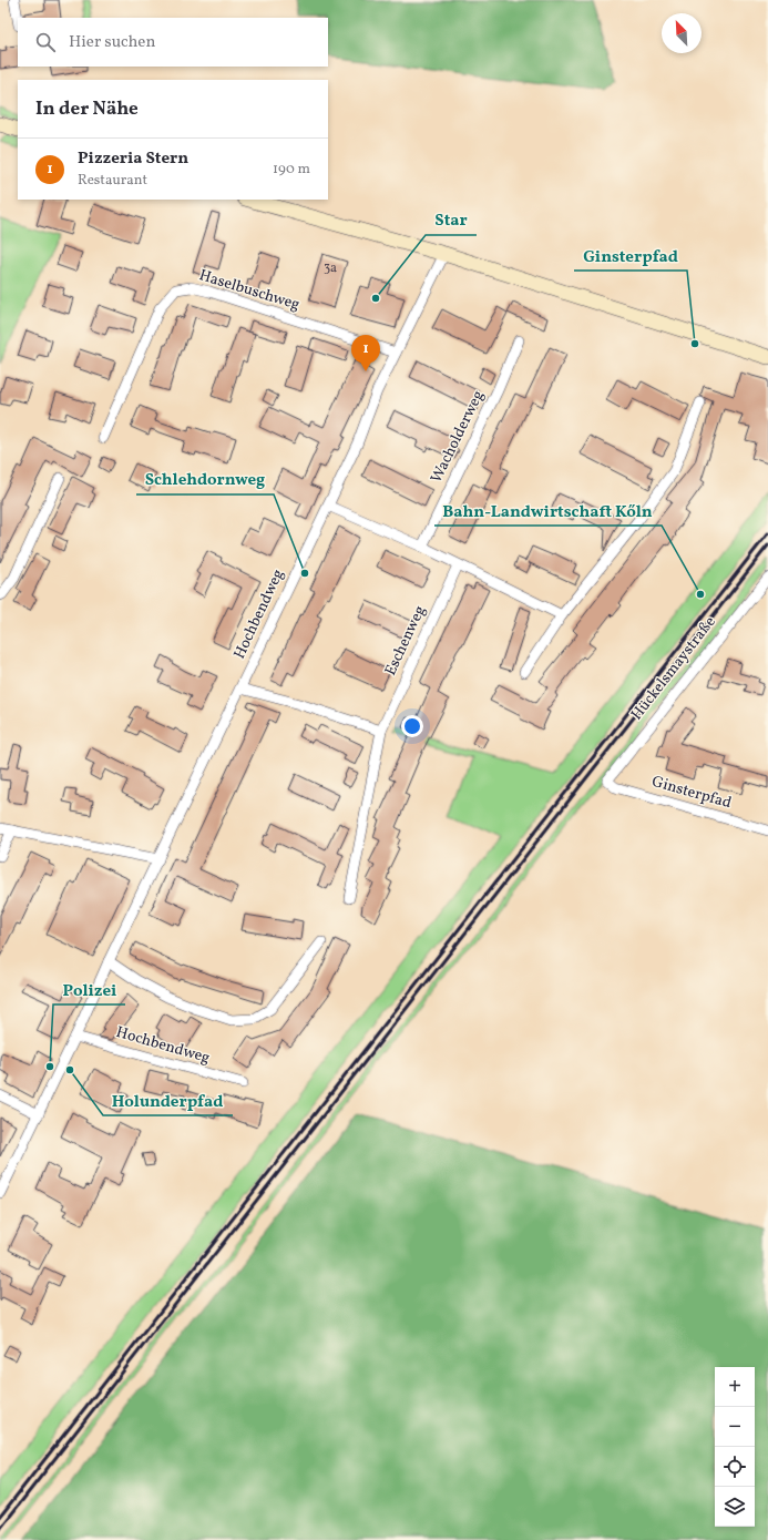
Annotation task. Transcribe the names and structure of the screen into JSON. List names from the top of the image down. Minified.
{"streets":{"street":["Haselbuschweg","Wacholderweg","Hochbendweg","Eschenweg","Hückelsmaystraße","Ginsterpfad"]},"crossings":[["Haselbuschweg","Hochbendweg"],["Hückelsmaystraße","Ginsterpfad"]],"places":["Star","Ginsterpfad","Schlehdornweg","Bahn-Landwirtschaft Kőln","Polizei","Holunderpfad"],"house_numbers":["3a"],"north":"top left","page":{"search":"Hier suchen","heading":"In der Nähe","list":[{"mark":"1","name":"Pizzeria Stern","note":"Restaurant","value":"190 m"}],"pins":"1","map_buttons":["+","−"]}}
